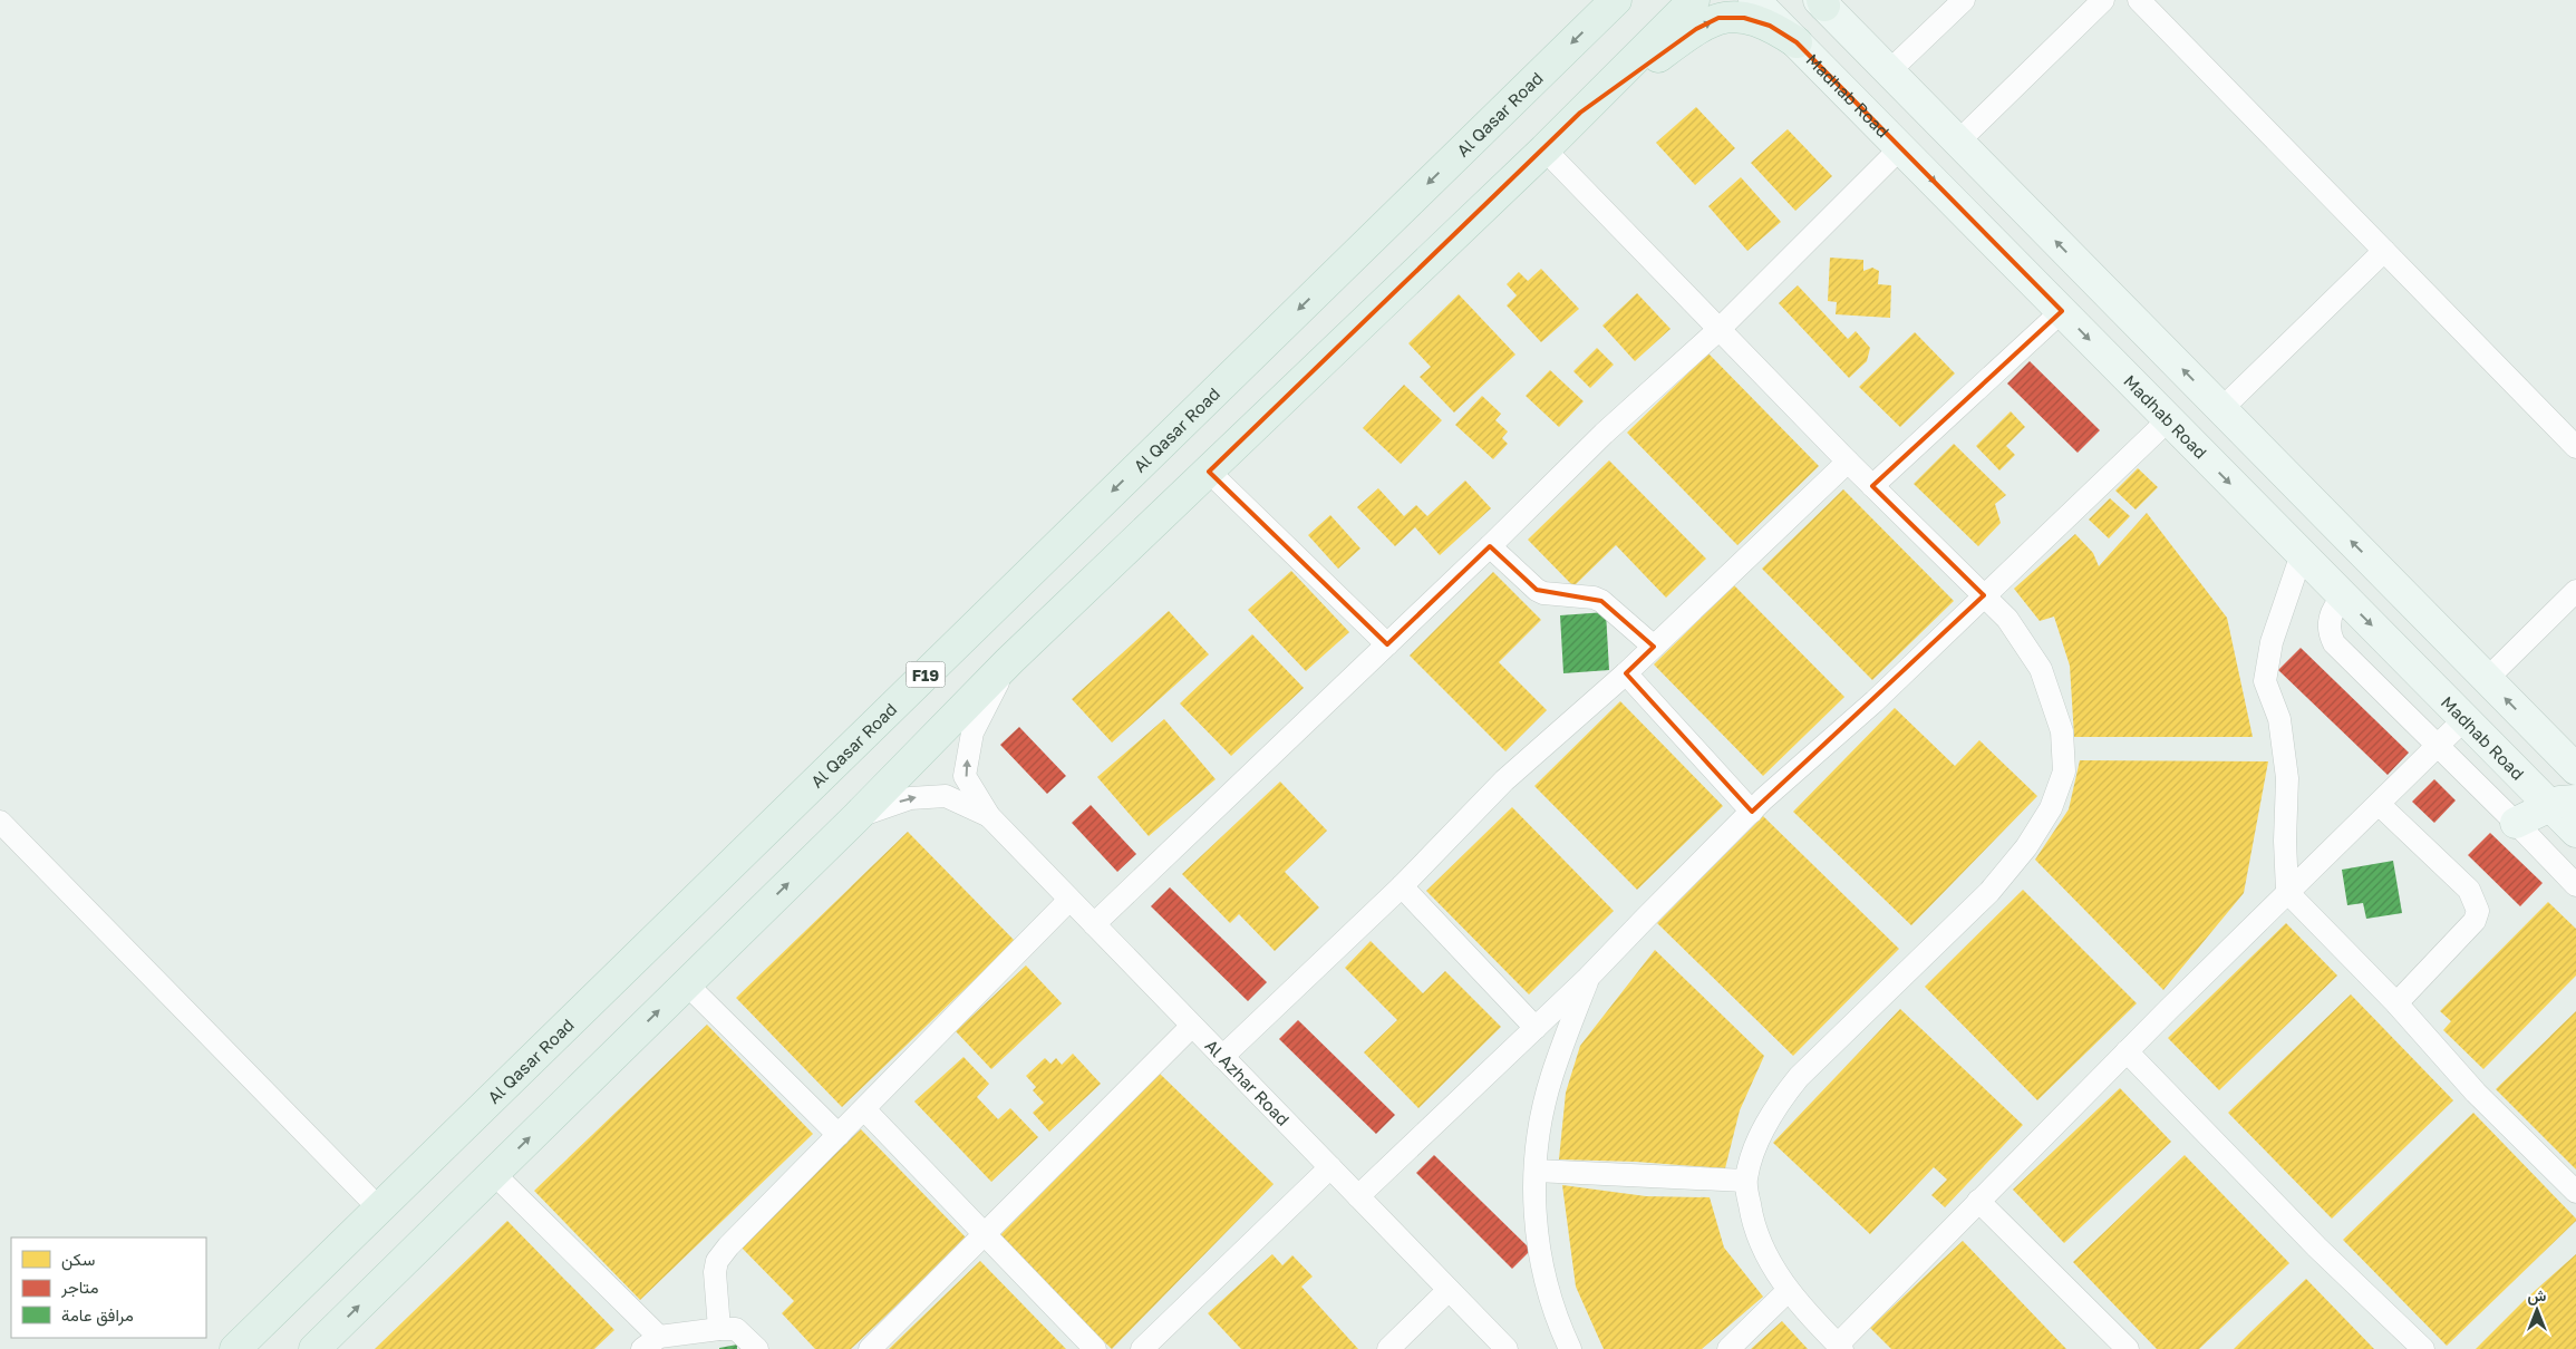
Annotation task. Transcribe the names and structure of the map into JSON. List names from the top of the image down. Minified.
{"streets":{"main road":["Madhab Road","Al Qasar Road","F19"],"street":["Al Azhar Road"]},"legend":["سكن","متاجر","مرافق عامة"],"north":"top"}
